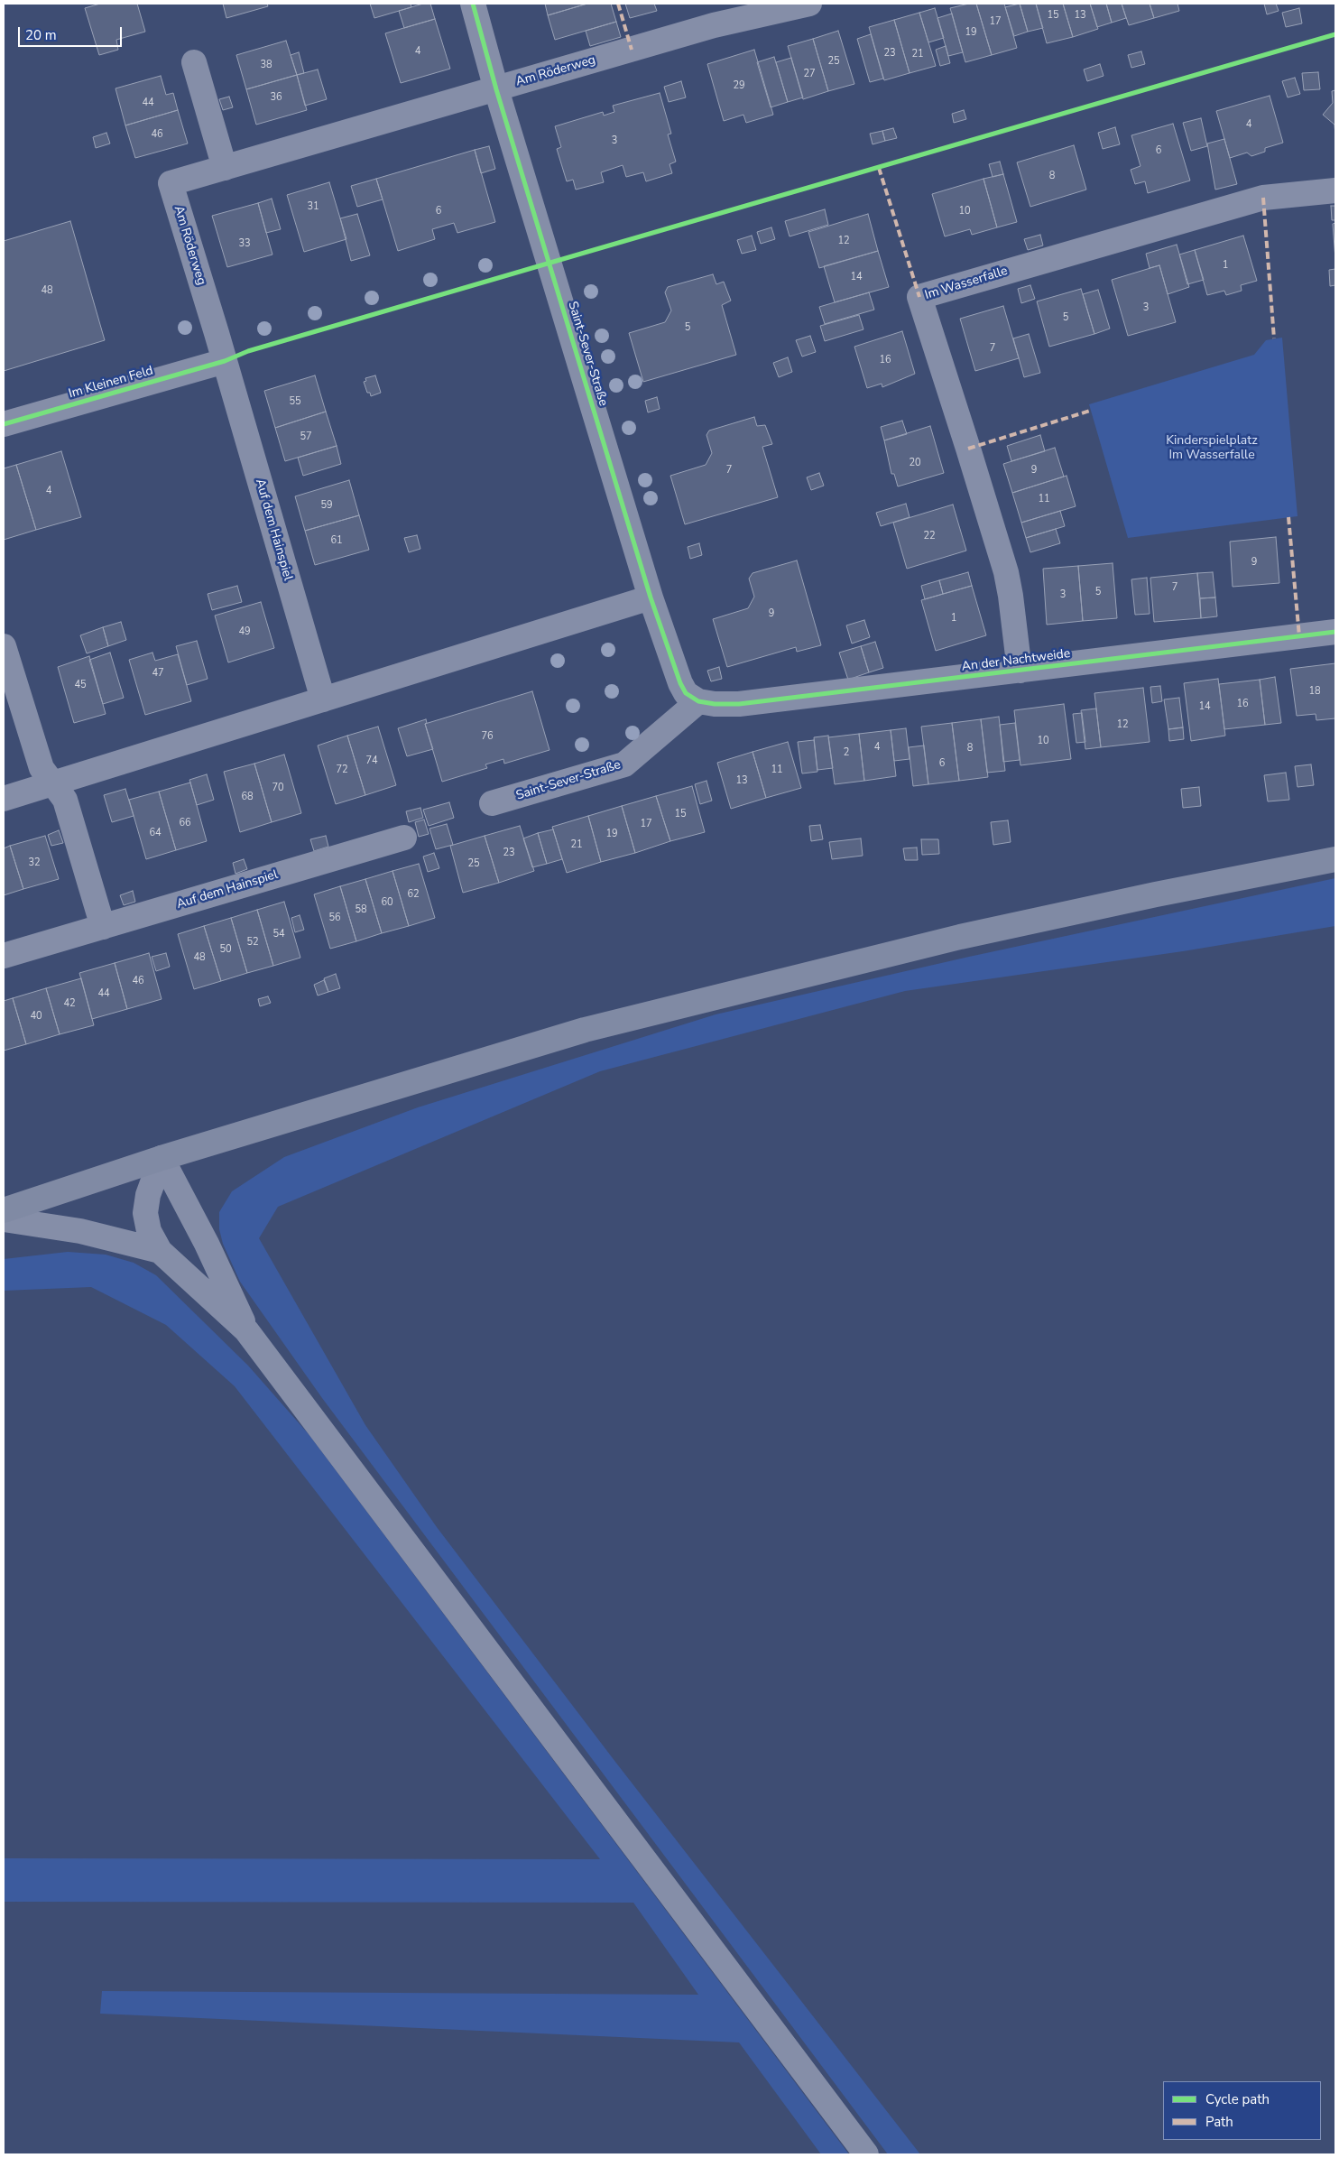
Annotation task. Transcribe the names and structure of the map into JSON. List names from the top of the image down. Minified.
{"streets":{"street":["Am Röderweg","Im Wasserfalle","Saint-Sever-Straße","Im Kleinen Feld","Auf dem Hainspiel","An der Nachtweide"]},"crossings":[["Am Röderweg","Saint-Sever-Straße"],["Am Röderweg","Im Kleinen Feld"],["Am Röderweg","Auf dem Hainspiel"],["Im Wasserfalle","An der Nachtweide"],["Saint-Sever-Straße","An der Nachtweide"],["Im Kleinen Feld","Auf dem Hainspiel"]],"parks":["Kinderspielplatz Im Wasserfalle"],"house_numbers":["15","13","17","19","4","23","21","25","38","27","29","36","44","4","46","3","6","8","31","6","10","12","33","1","14","48","3","5","5","7","16","55","57","20","7","9","4","11","59","22","61","9","7","5","3","9","1","49","47","45","18","16","14","12","76","10","4","8","2","74","6","72","11","13","70","68","15","66","17","64","19","21","23","32","25","62","60","58","56","54","52","50","48","46","44","42","40"],"legend":["Cycle path","Path"],"scale_bar":"20 m"}
